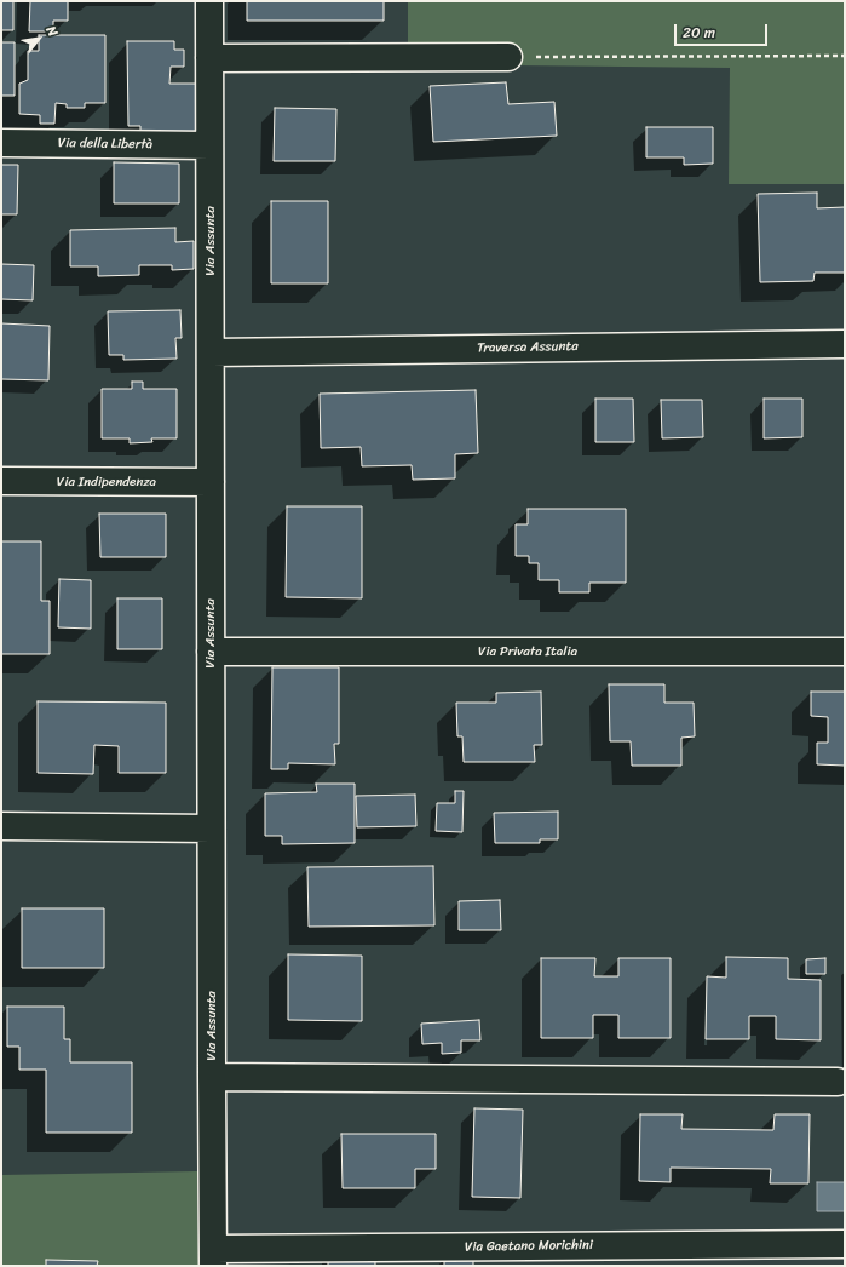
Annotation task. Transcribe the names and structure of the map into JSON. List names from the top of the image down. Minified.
{"streets":{"street":["Via della Libertà","Via Assunta","Traversa Assunta","Via Indipendenza","Via Privata Italia","Via Gaetano Morichini"]},"crossings":[["Via della Libertà","Via Assunta"],["Via Assunta","Traversa Assunta"],["Via Assunta","Via Indipendenza"],["Via Assunta","Via Privata Italia"],["Via Assunta","Via Gaetano Morichini"]],"scale_bar":"20 m","north":"top right"}
